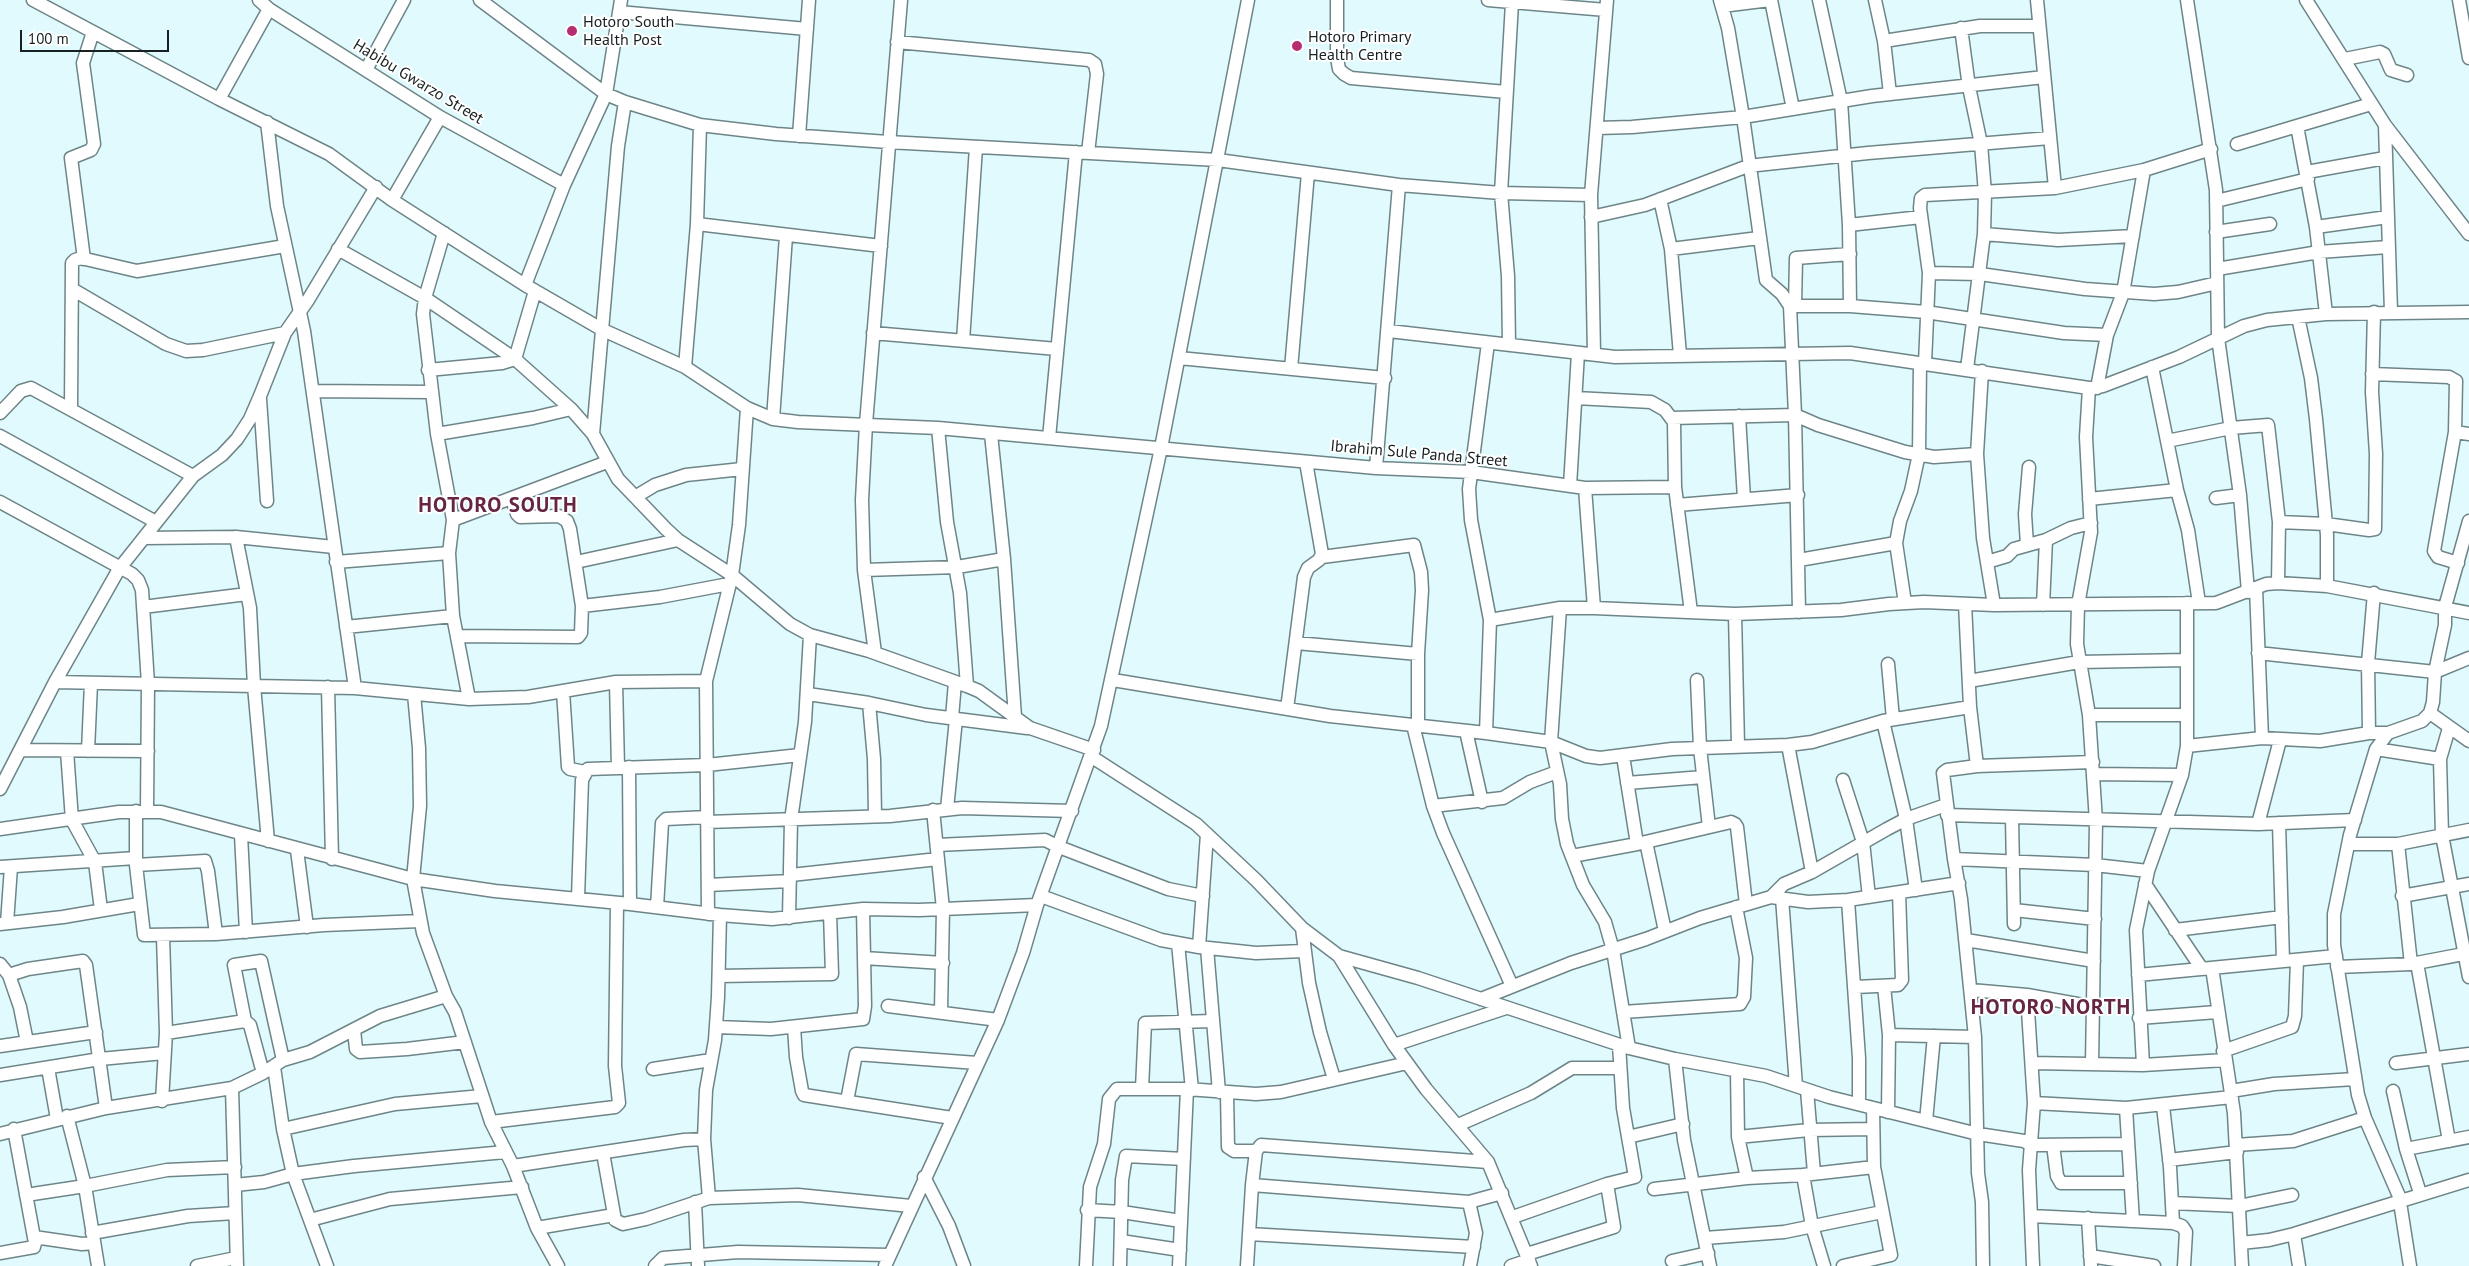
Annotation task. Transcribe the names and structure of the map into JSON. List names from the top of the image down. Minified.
{"streets":{"street":["Habibu Gwarzo Street","Ibrahim Sule Panda Street"]},"districts":["HOTORO SOUTH","HOTORO NORTH"],"places":["Hotoro South Health Post","Hotoro Primary Health Centre"],"scale_bar":"100 m"}
